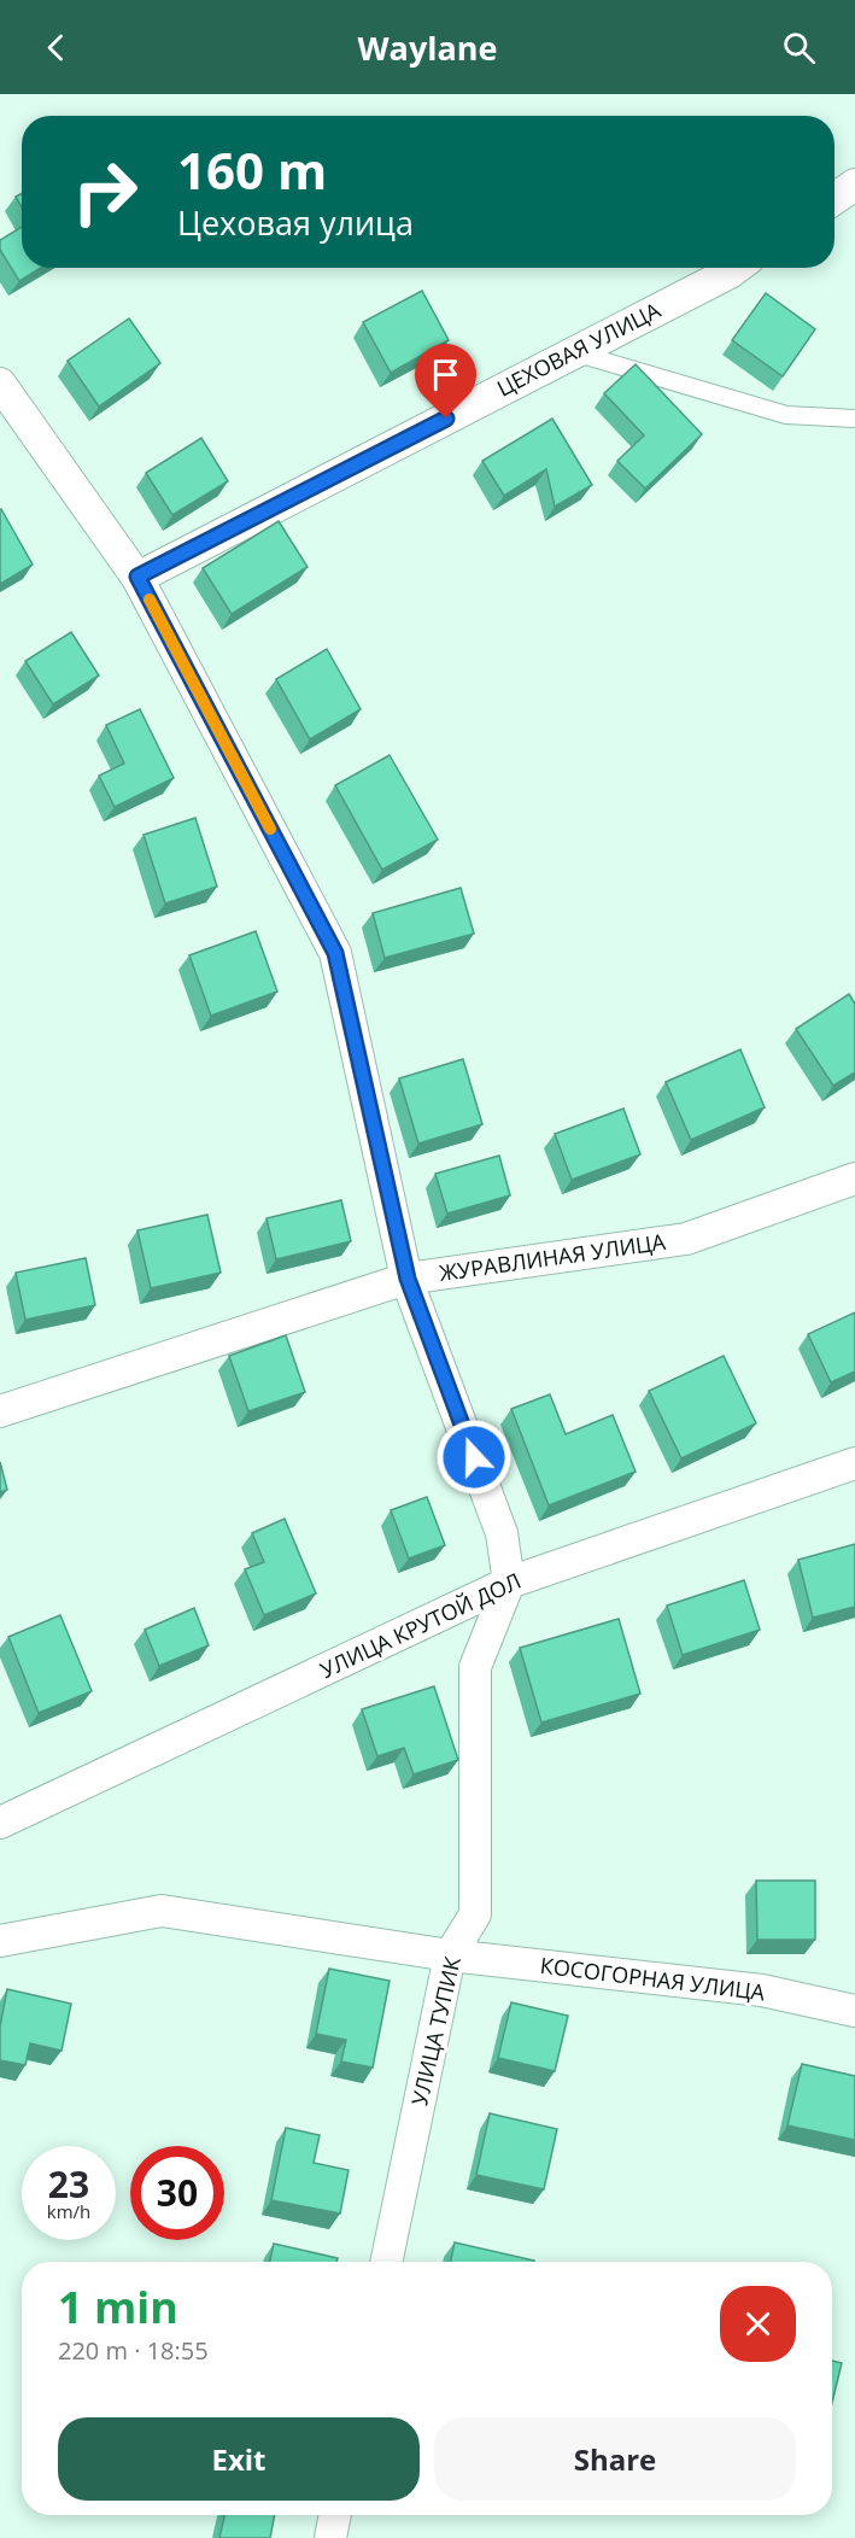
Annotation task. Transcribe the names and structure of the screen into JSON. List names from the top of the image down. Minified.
{"streets":{"street":["ЦЕХОВАЯ УЛИЦА","ЖУРАВЛИНАЯ УЛИЦА","УЛИЦА КРУТОЙ ДОЛ","КОСОГОРНАЯ УЛИЦА","УЛИЦА ТУПИК"]},"crossings":[["УЛИЦА КРУТОЙ ДОЛ","УЛИЦА ТУПИК"],["КОСОГОРНАЯ УЛИЦА","УЛИЦА ТУПИК"]],"page":{"header":"Waylane","turn":["160 m","Цеховая улица"],"speed":"23 km/h","limit":"30","heading":["1 min","220 m · 18:55"],"buttons":["Exit","Share"]}}
